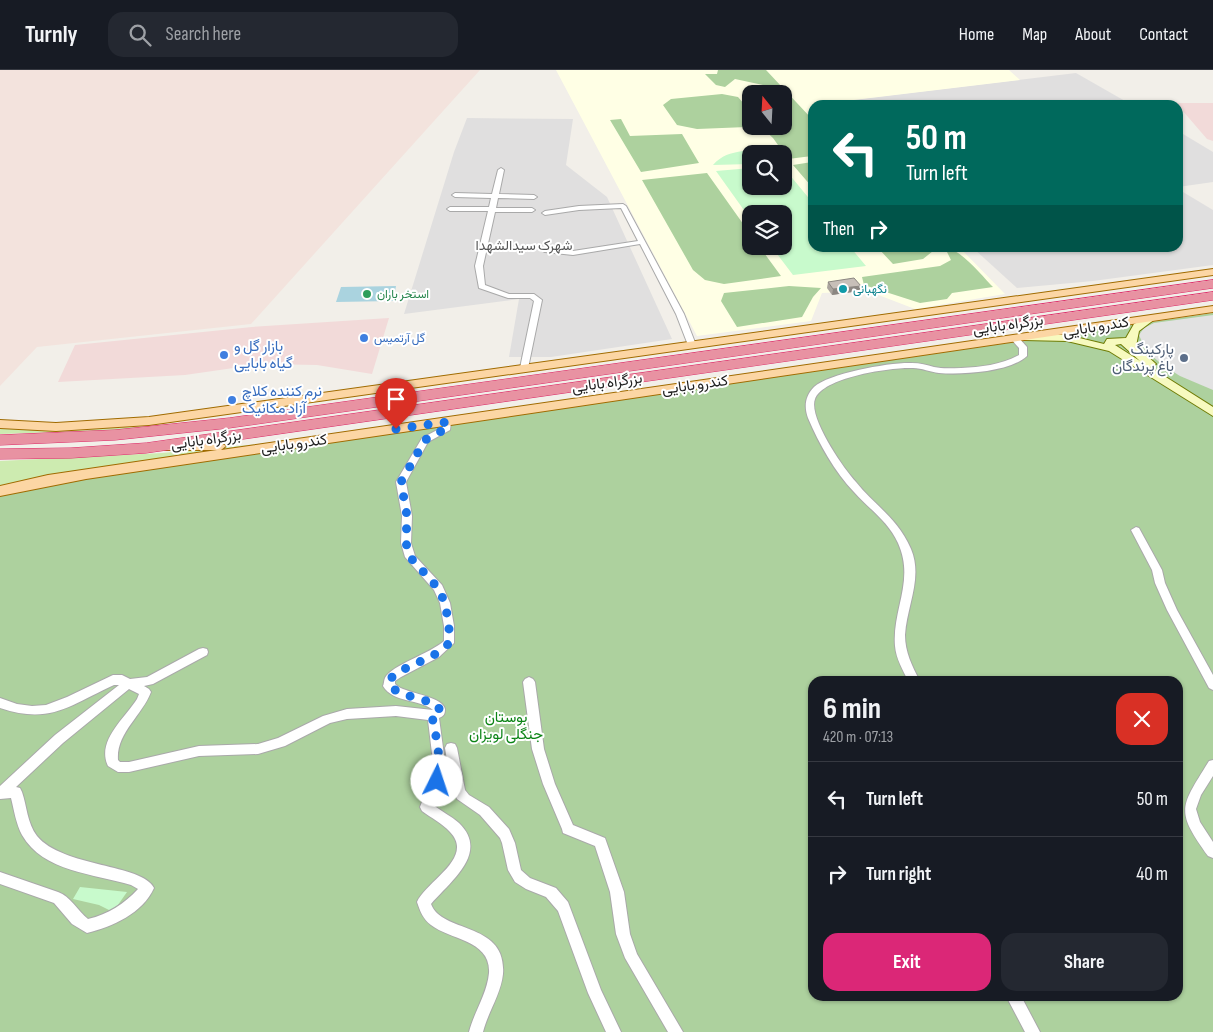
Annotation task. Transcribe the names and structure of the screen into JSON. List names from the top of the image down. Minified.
{"streets":{"highway":["بزرگراه بابایی"],"main road":["کندرو بابایی"]},"districts":["شهرک سیدالشهدا"],"parks":["بوستان جنگلی لویزان"],"places":["نگهبانی","استخر باران","گل آرتمیس","بازار گل و گیاه بابایی","پارکینگ باغ پرندگان","نرم کننده کلاچ آزاد مکانیک"],"north":"top","page":{"header":"Turnly","search":"Search here","nav":["Home","Map","About","Contact"],"turn":["50 m","Turn left"],"then":"Then","heading":["6 min","420 m · 07:13"],"list":[{"name":"Turn left","value":"50 m"},{"name":"Turn right","value":"40 m"}],"buttons":["Exit","Share"]}}
